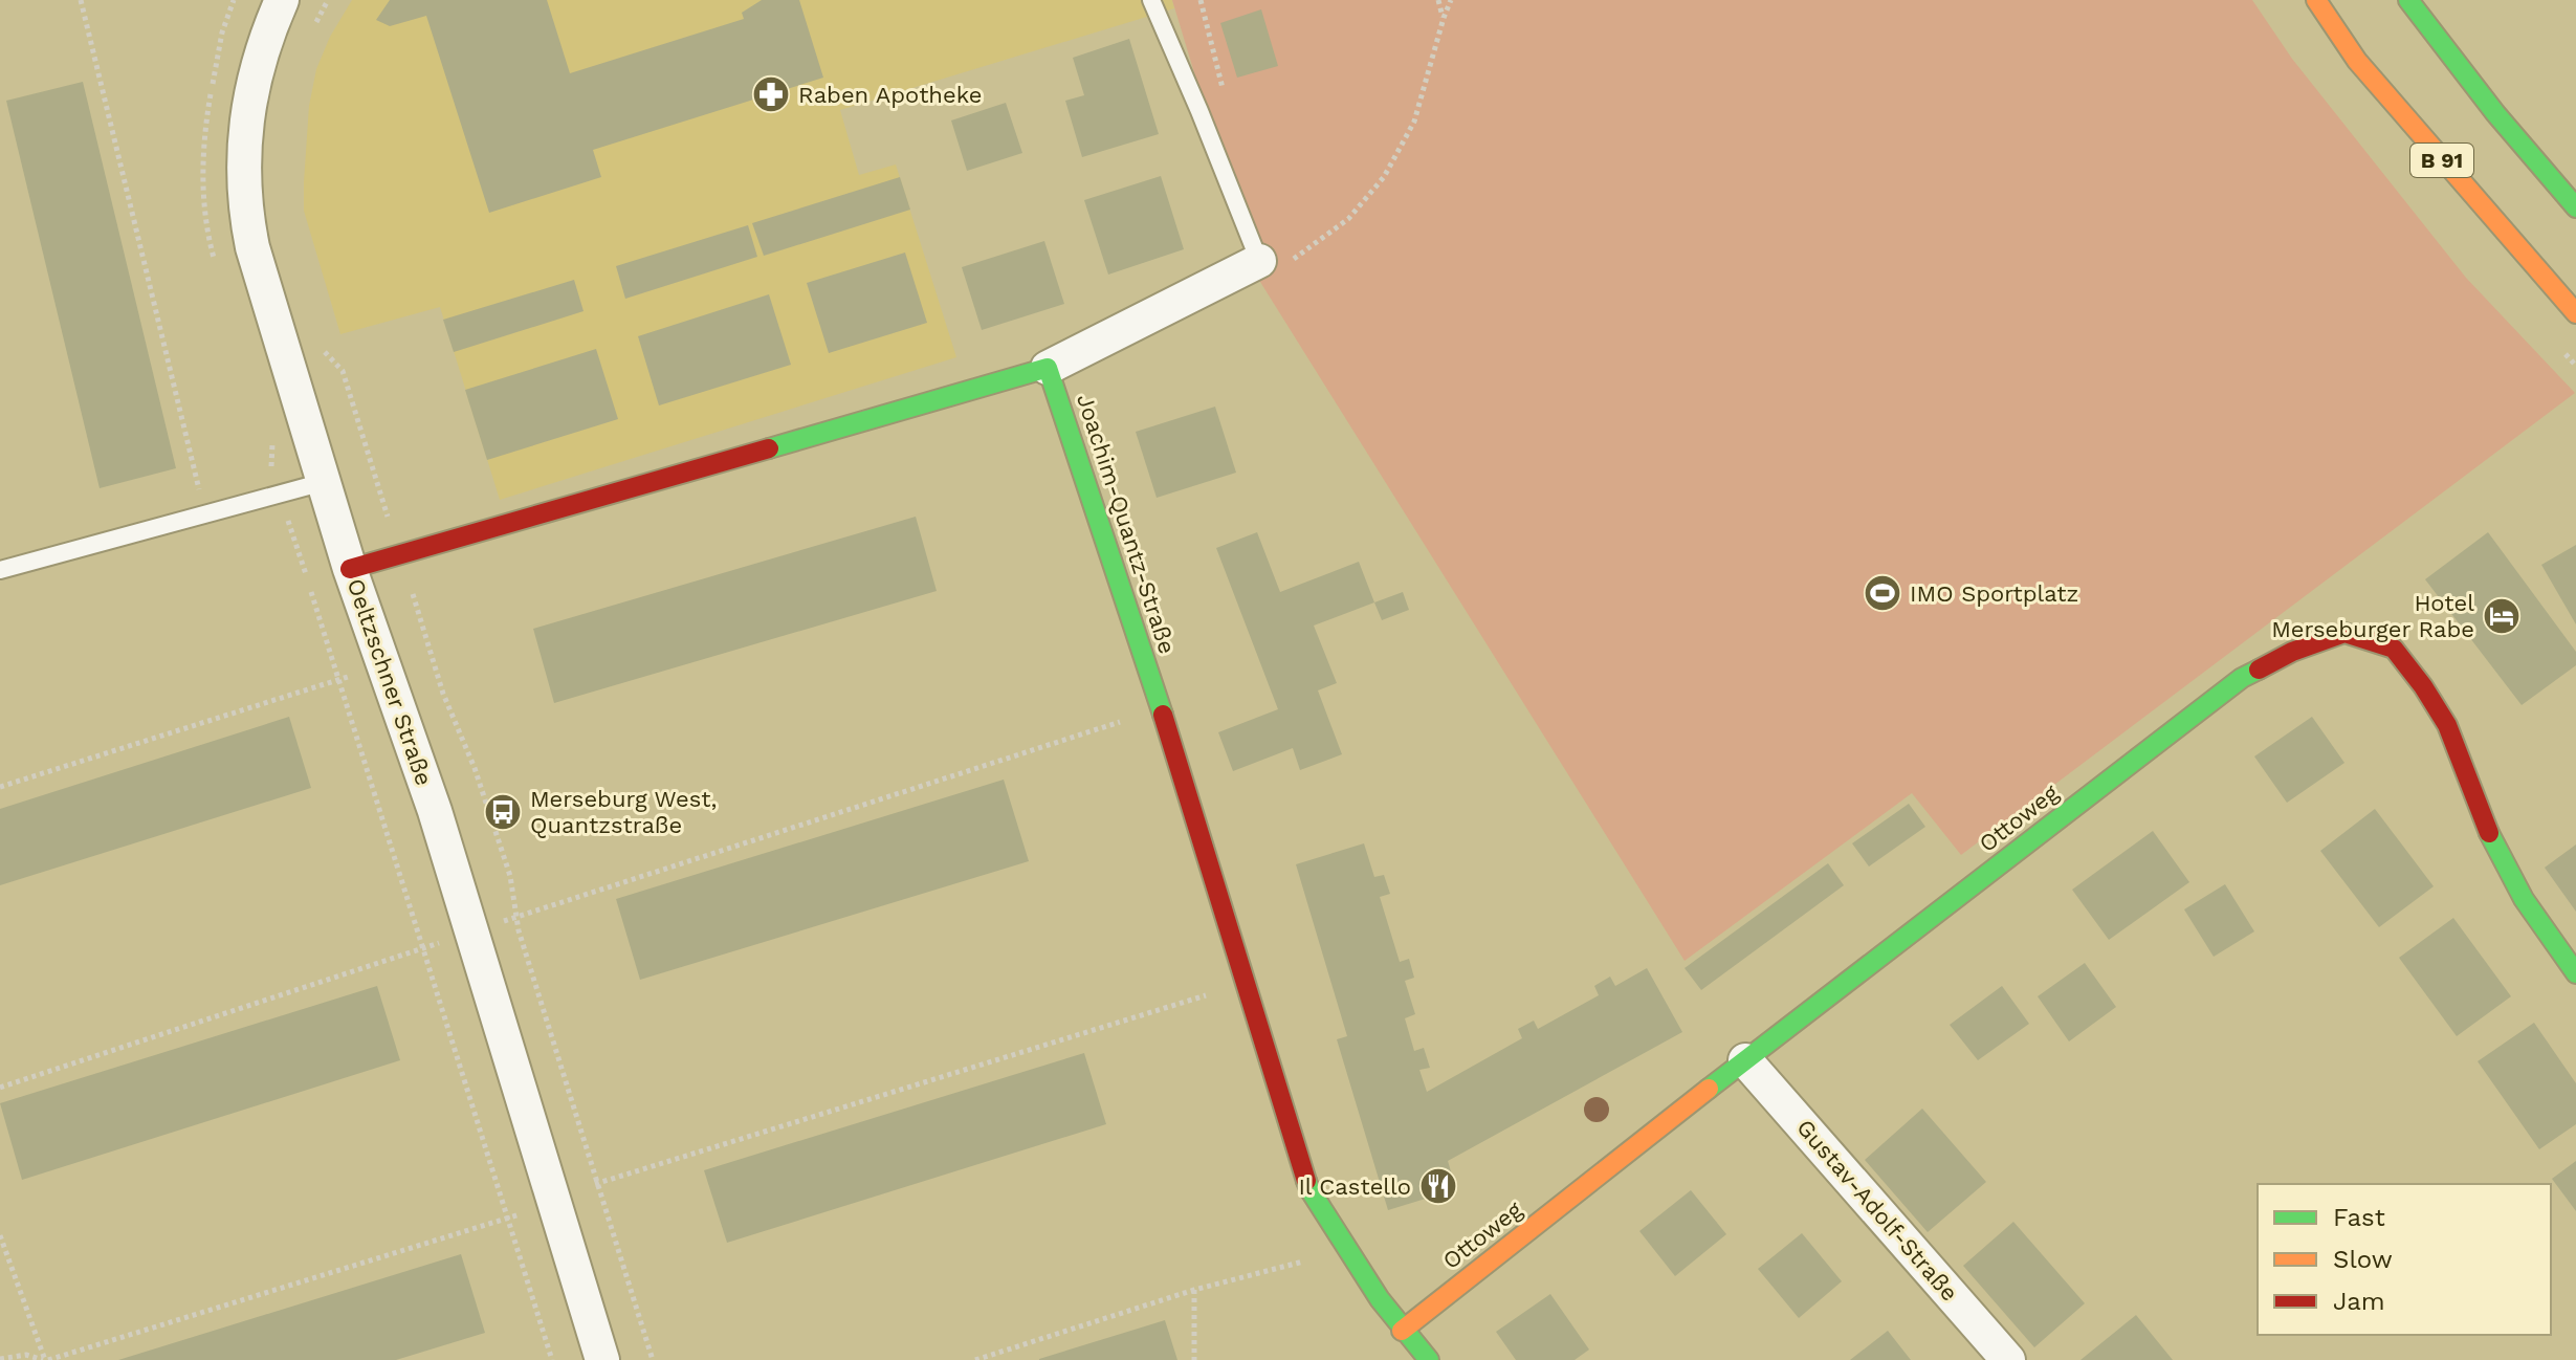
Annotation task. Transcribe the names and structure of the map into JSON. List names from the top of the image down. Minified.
{"streets":{"street":["B 91","Joachim-Quantz-Straße","Oeltzschner Straße","Ottoweg","Gustav-Adolf-Straße"]},"crossings":[["Joachim-Quantz-Straße","Ottoweg"],["Ottoweg","Gustav-Adolf-Straße"]],"places":{"pharmacy":["Raben Apotheke"],"sports":["IMO Sportplatz"],"hotel":["Hotel Merseburger Rabe"],"bus stop":["Merseburg West, Quantzstraße"],"restaurant":["Il Castello"]},"legend":["Fast","Slow","Jam"]}
